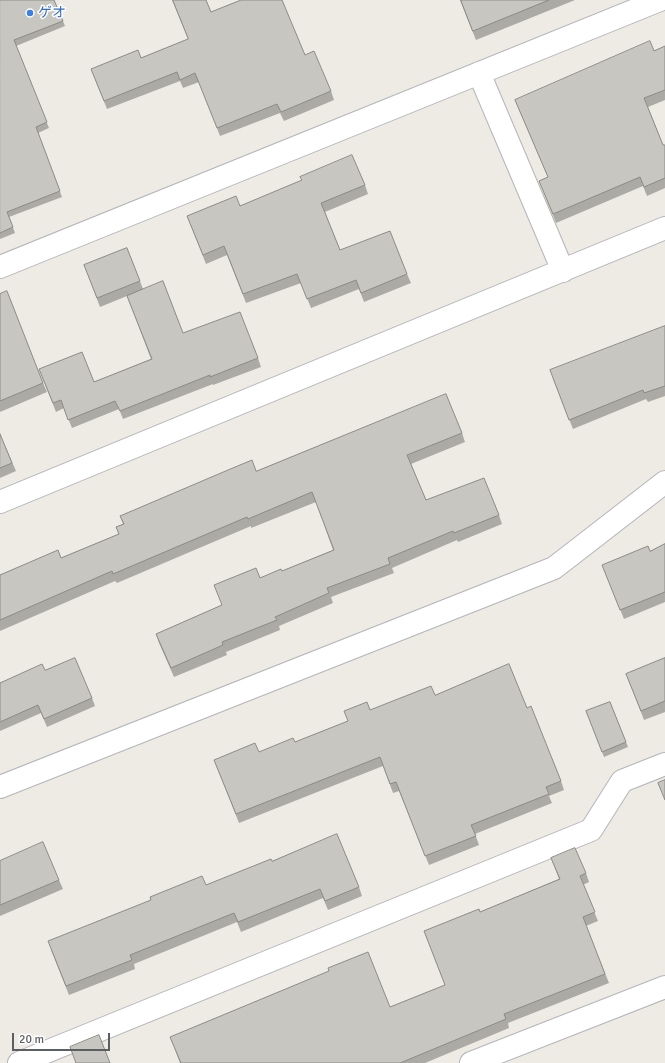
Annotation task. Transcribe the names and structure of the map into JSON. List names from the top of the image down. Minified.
{"places":["ゲオ"],"scale_bar":"20 m"}
